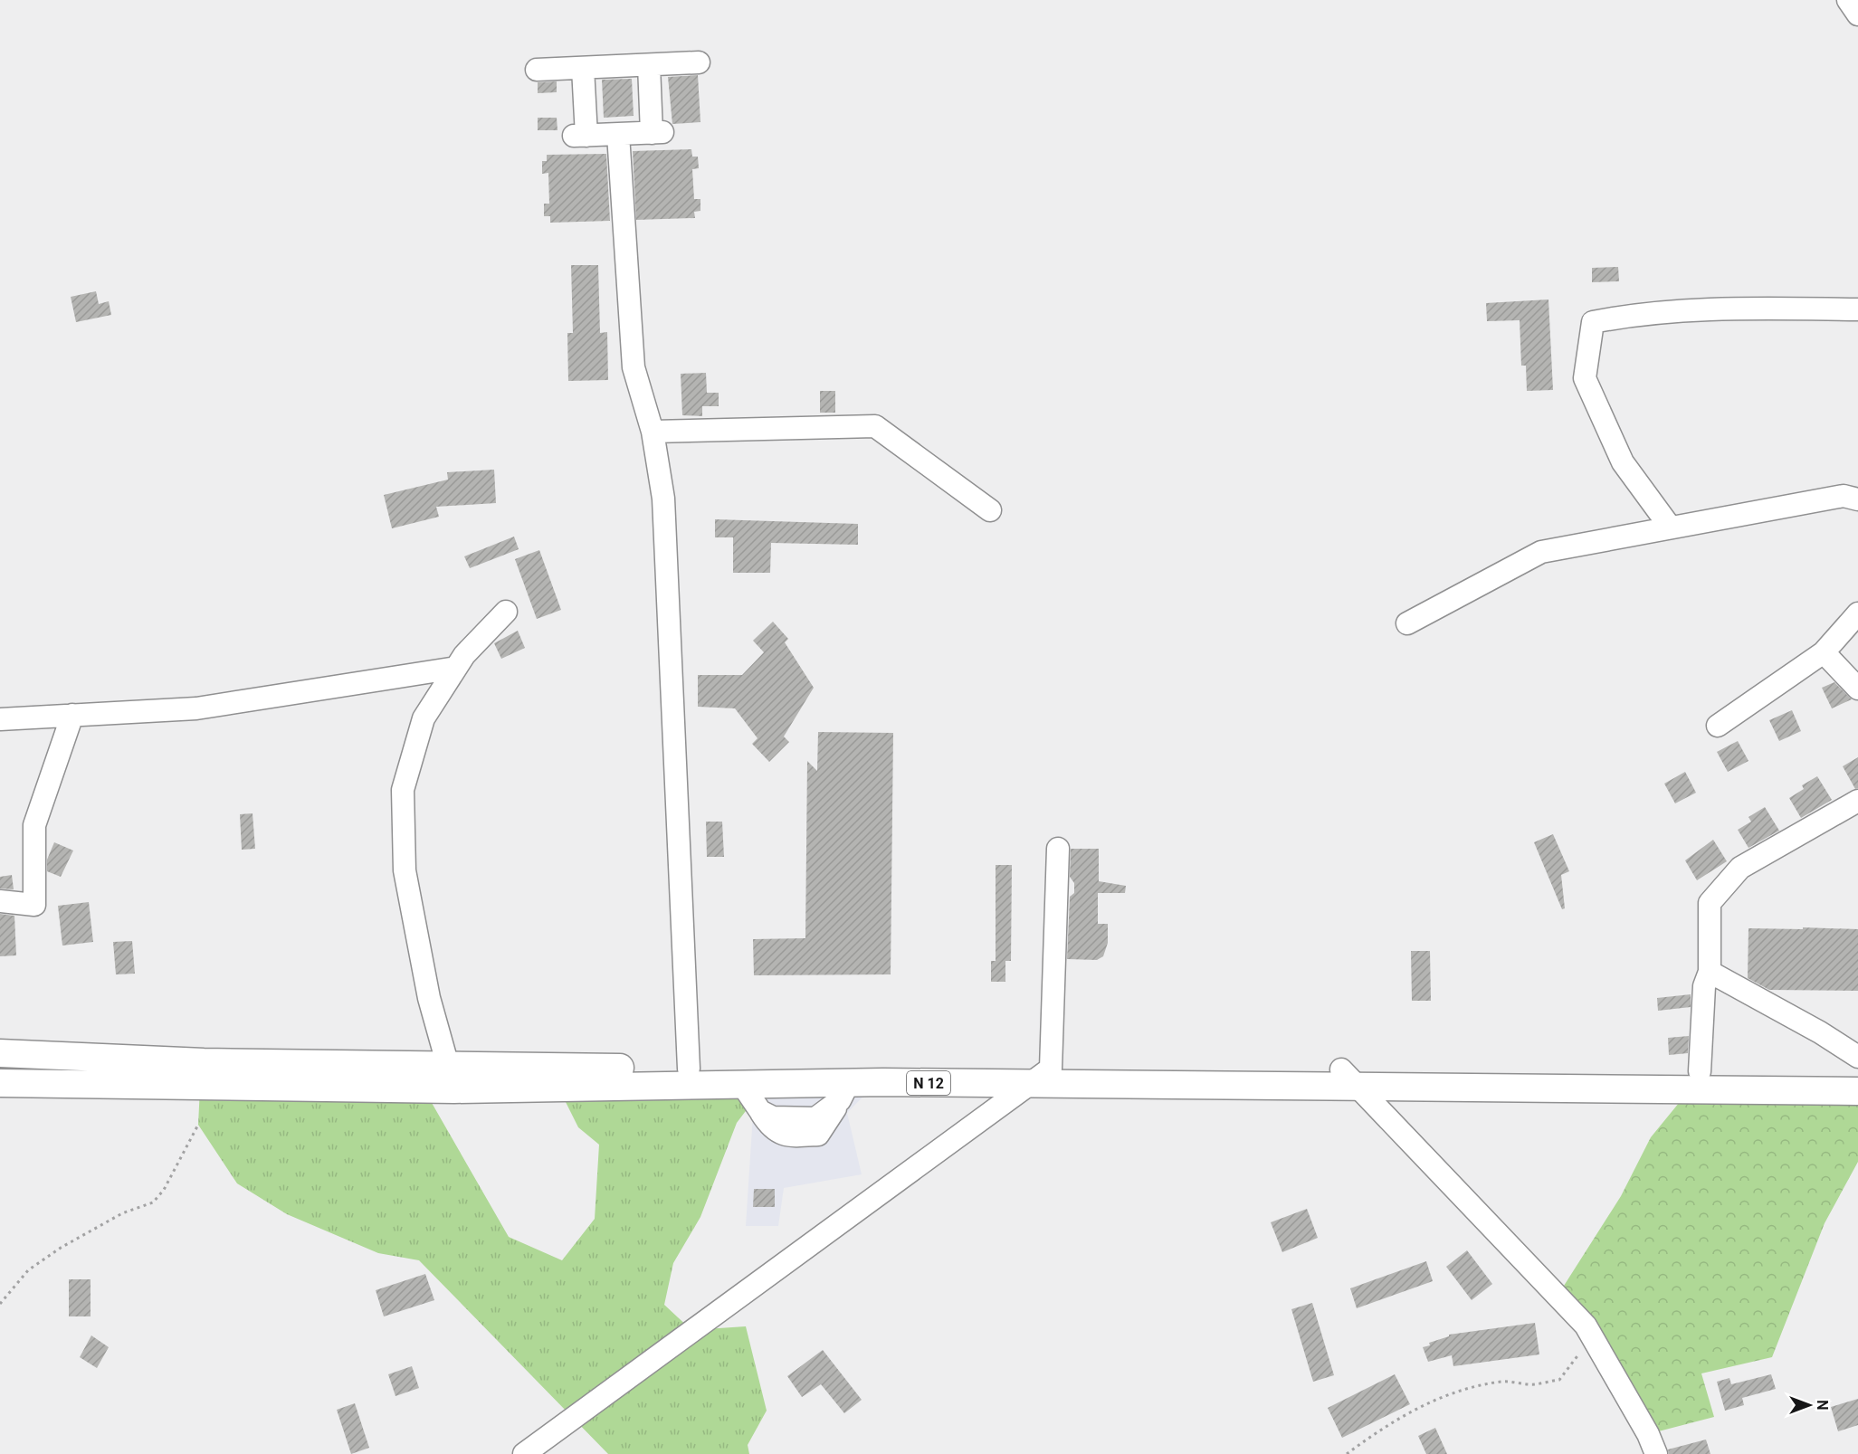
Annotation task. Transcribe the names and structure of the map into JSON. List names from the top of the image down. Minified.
{"streets":{"main road":["N 12"]},"north":"right"}
